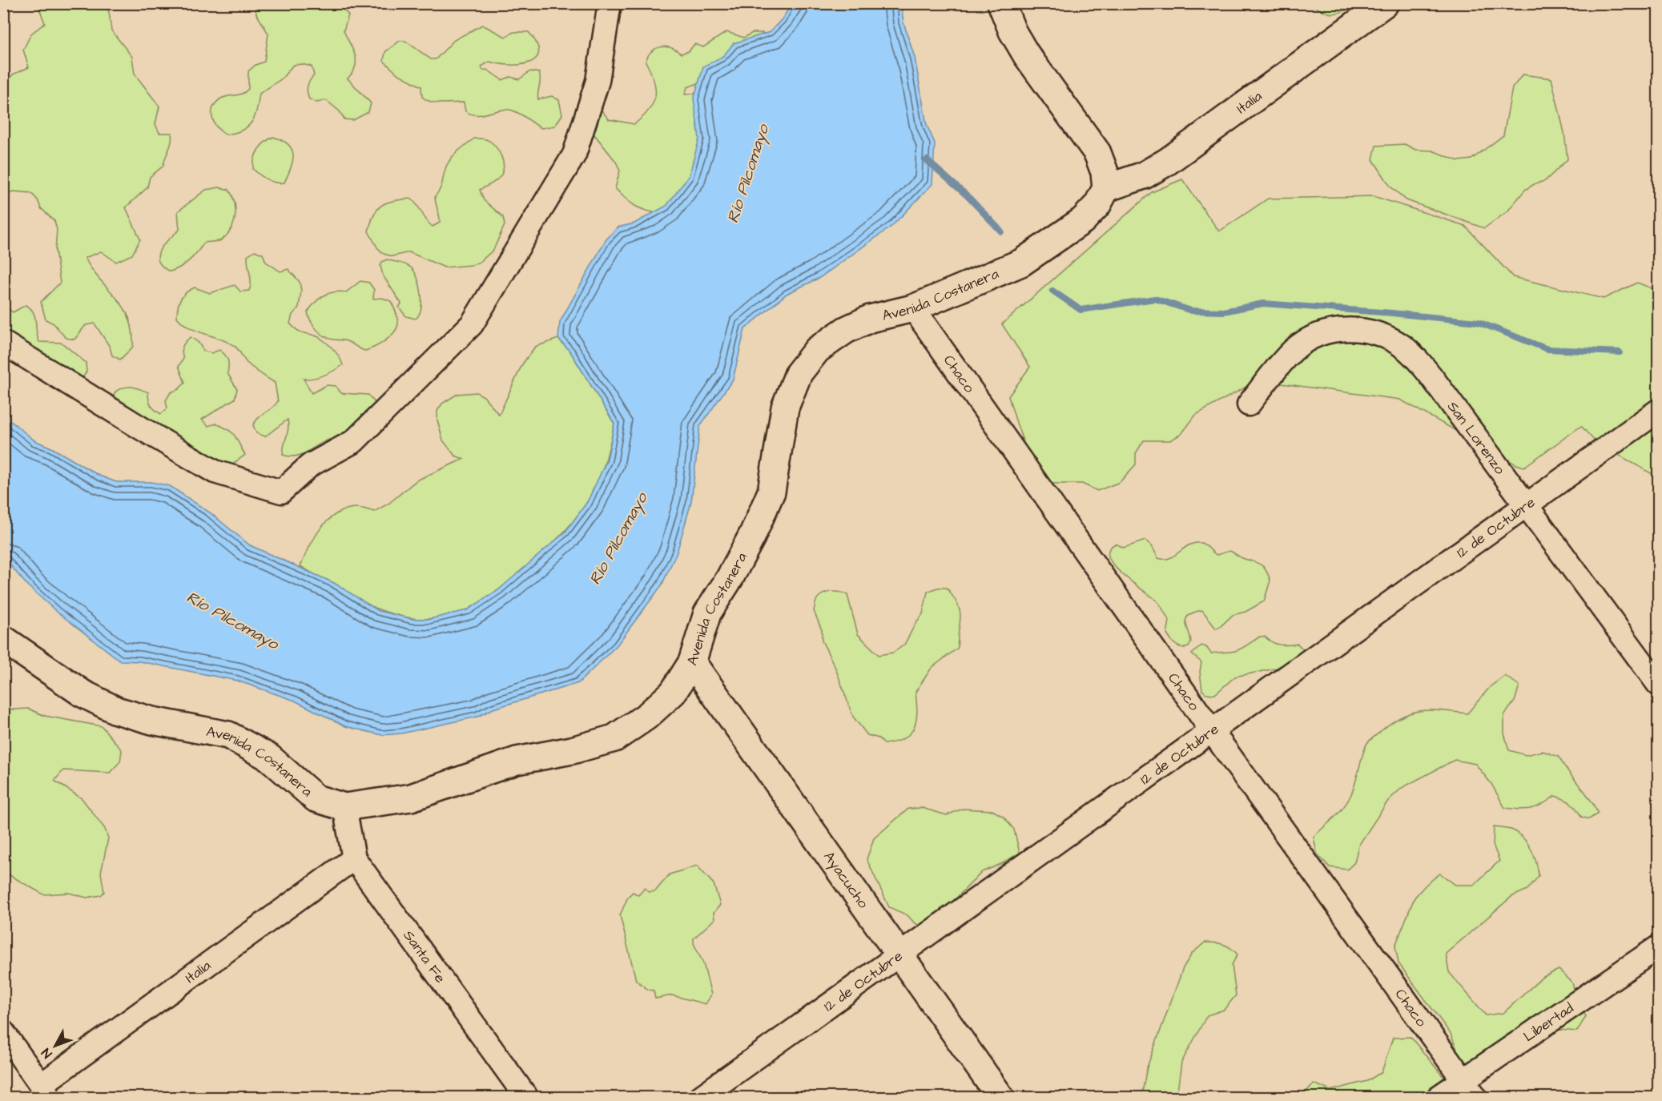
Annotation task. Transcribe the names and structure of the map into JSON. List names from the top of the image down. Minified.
{"streets":{"street":["Italia","Avenida Costanera","Chaco","San Lorenzo","12 de Octubre","Ayacucho","Santa Fe","Libertad"]},"crossings":[["Italia","Avenida Costanera"],["Italia","Santa Fe"],["Avenida Costanera","Chaco"],["Avenida Costanera","Ayacucho"],["Avenida Costanera","Santa Fe"],["Chaco","12 de Octubre"],["Chaco","Libertad"],["San Lorenzo","12 de Octubre"],["12 de Octubre","Ayacucho"]],"water":["Río Pilcomayo"],"north":"bottom left"}
